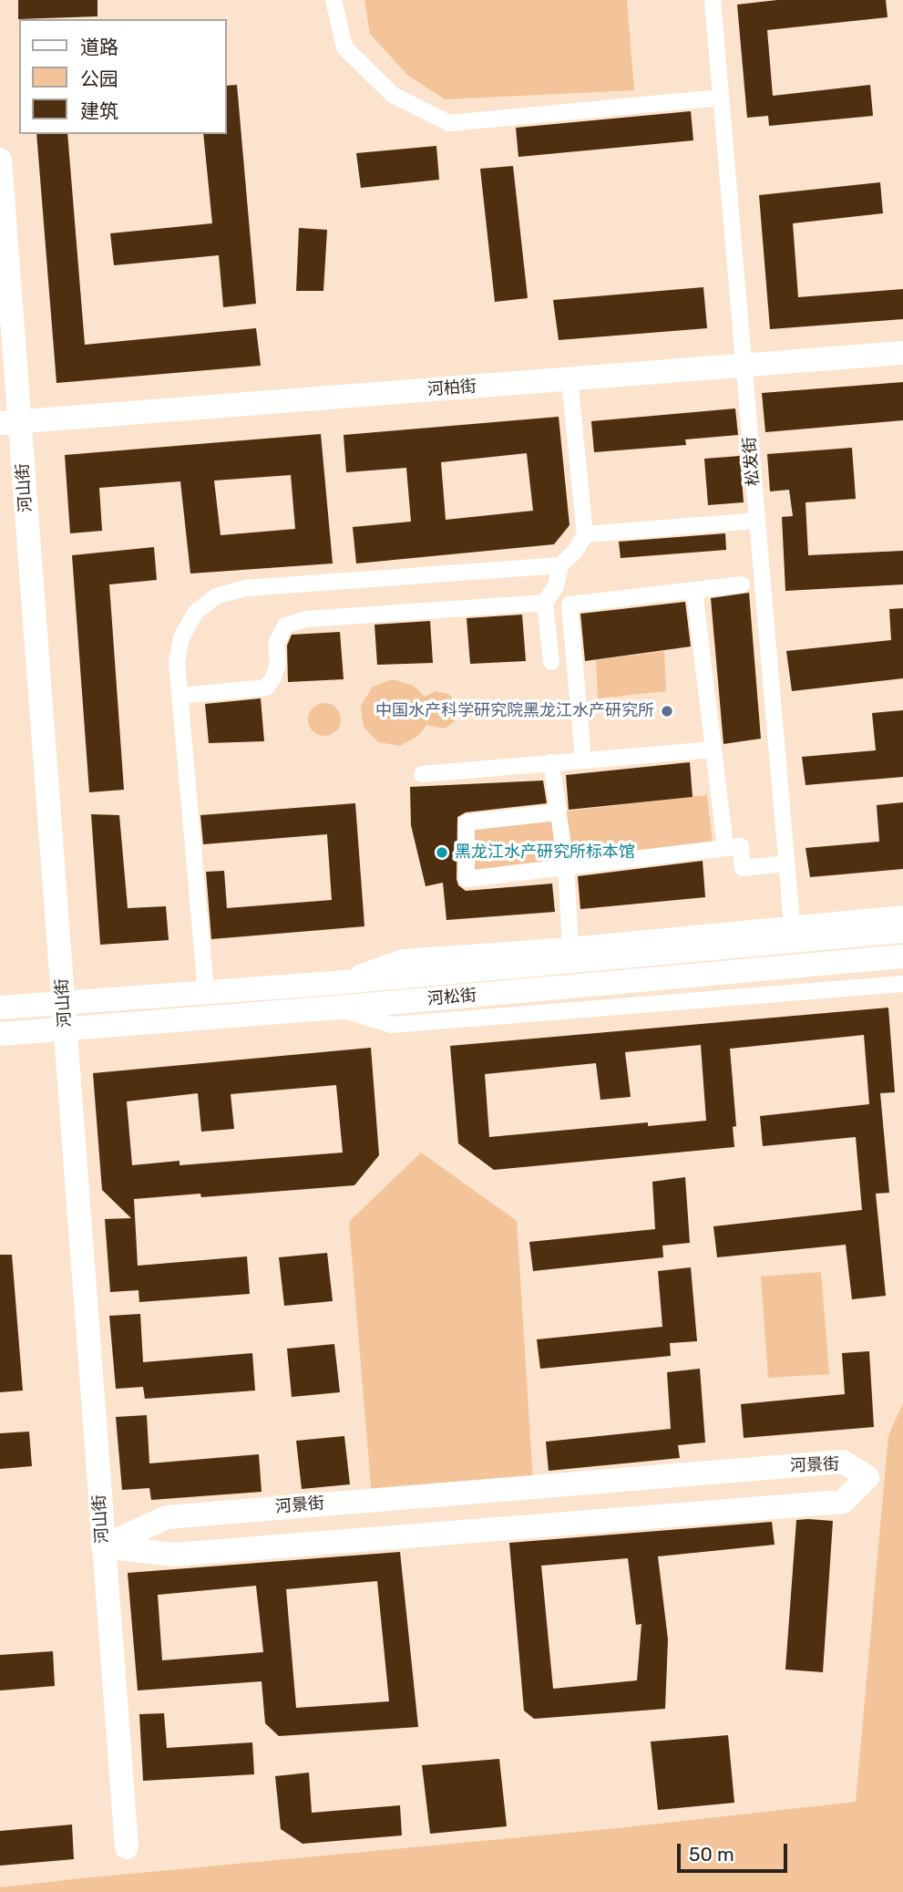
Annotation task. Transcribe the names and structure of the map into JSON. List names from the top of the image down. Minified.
{"streets":{"street":["河柏街","松发街","河山街","河松街","河景街"]},"crossings":[["河柏街","松发街"],["河柏街","河山街"],["河山街","河松街"],["河山街","河景街"]],"places":["中国水产科学研究院黑龙江水产研究所","黑龙江水产研究所标本馆"],"legend":["道路","公园","建筑"],"scale_bar":"50 m"}
